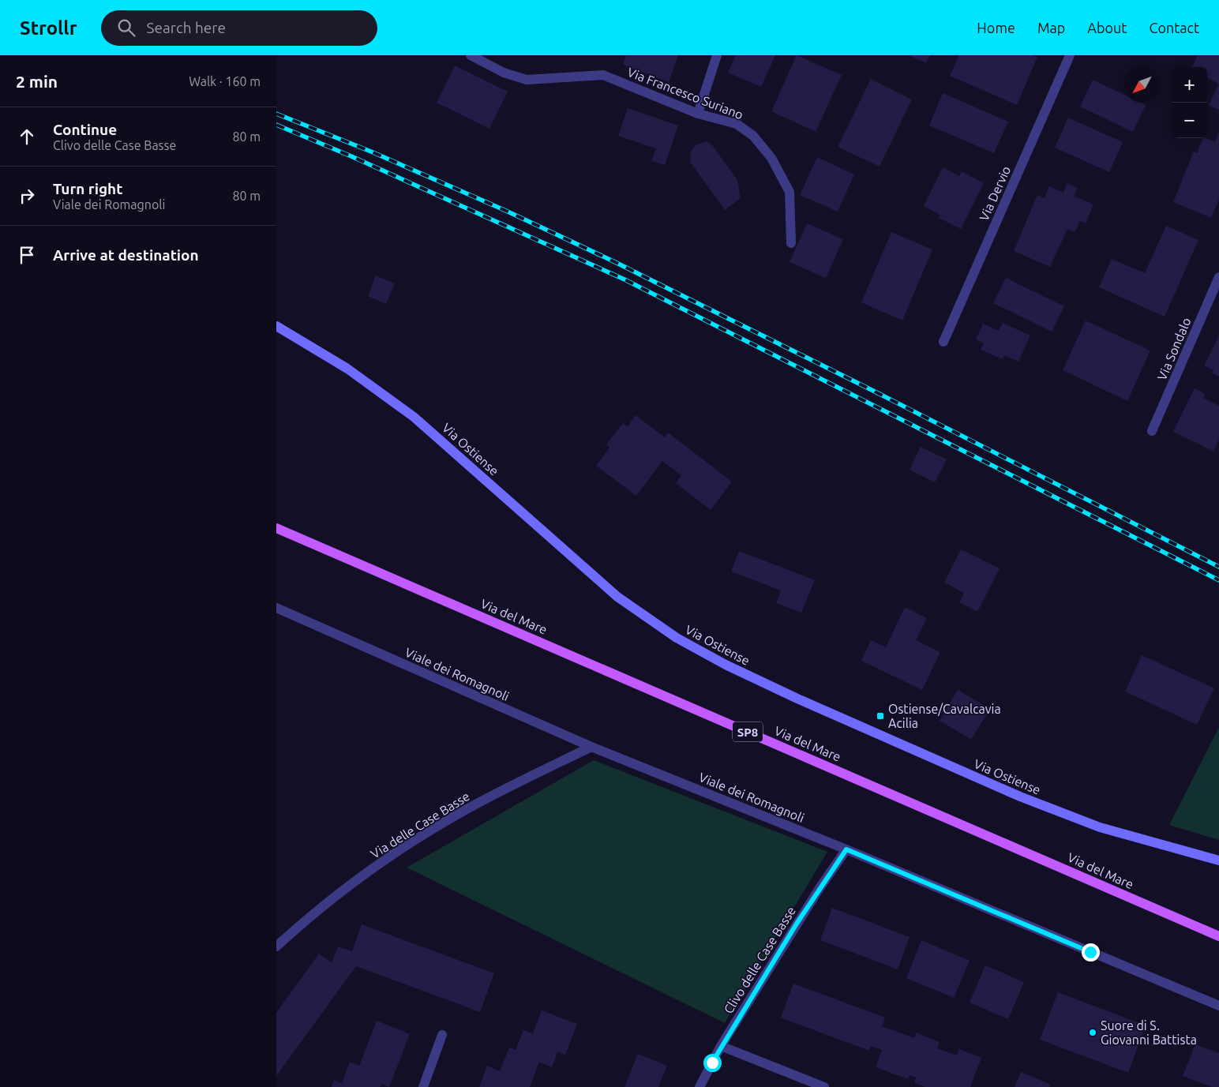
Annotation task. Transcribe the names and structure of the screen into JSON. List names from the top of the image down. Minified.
{"streets":{"main road":["Via Ostiense","Via del Mare","SP8"],"street":["Via Francesco Suriano","Via Dervio","Via Sondalo","Viale dei Romagnoli","Via delle Case Basse","Clivo delle Case Basse"]},"crossings":[["Viale dei Romagnoli","Via delle Case Basse"],["Viale dei Romagnoli","Clivo delle Case Basse"]],"places":{"transit":["Ostiense/Cavalcavia Acilia"],"other":["Suore di S. Giovanni Battista"]},"north":"bottom left","page":{"header":"Strollr","search":"Search here","nav":["Home","Map","About","Contact"],"heading":["2 min","Walk · 160 m"],"map_buttons":["+","−"],"list":[["Continue","Clivo delle Case Basse","80 m"],["Turn right","Viale dei Romagnoli","80 m"],"Arrive at destination"]}}
